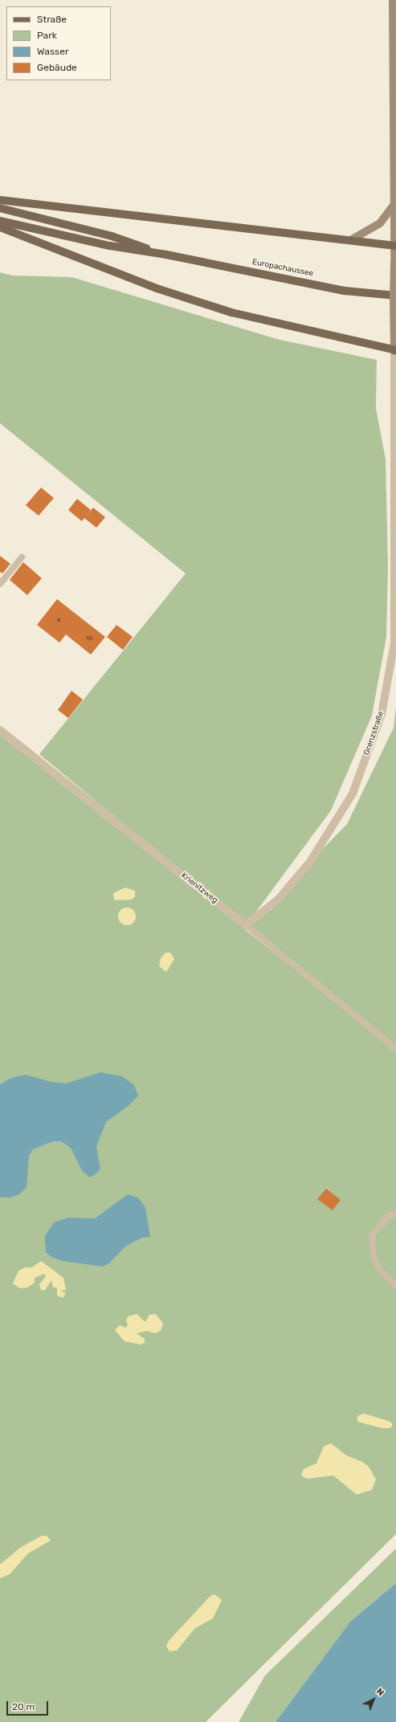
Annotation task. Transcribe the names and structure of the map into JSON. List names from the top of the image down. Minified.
{"streets":{"main road":["Europachaussee"],"street":["Grenzstraße","Krienitzweg"]},"crossings":[["Grenzstraße","Krienitzweg"]],"house_numbers":["9","10"],"legend":["Straße","Park","Wasser","Gebäude"],"scale_bar":"20 m","north":"top right"}
